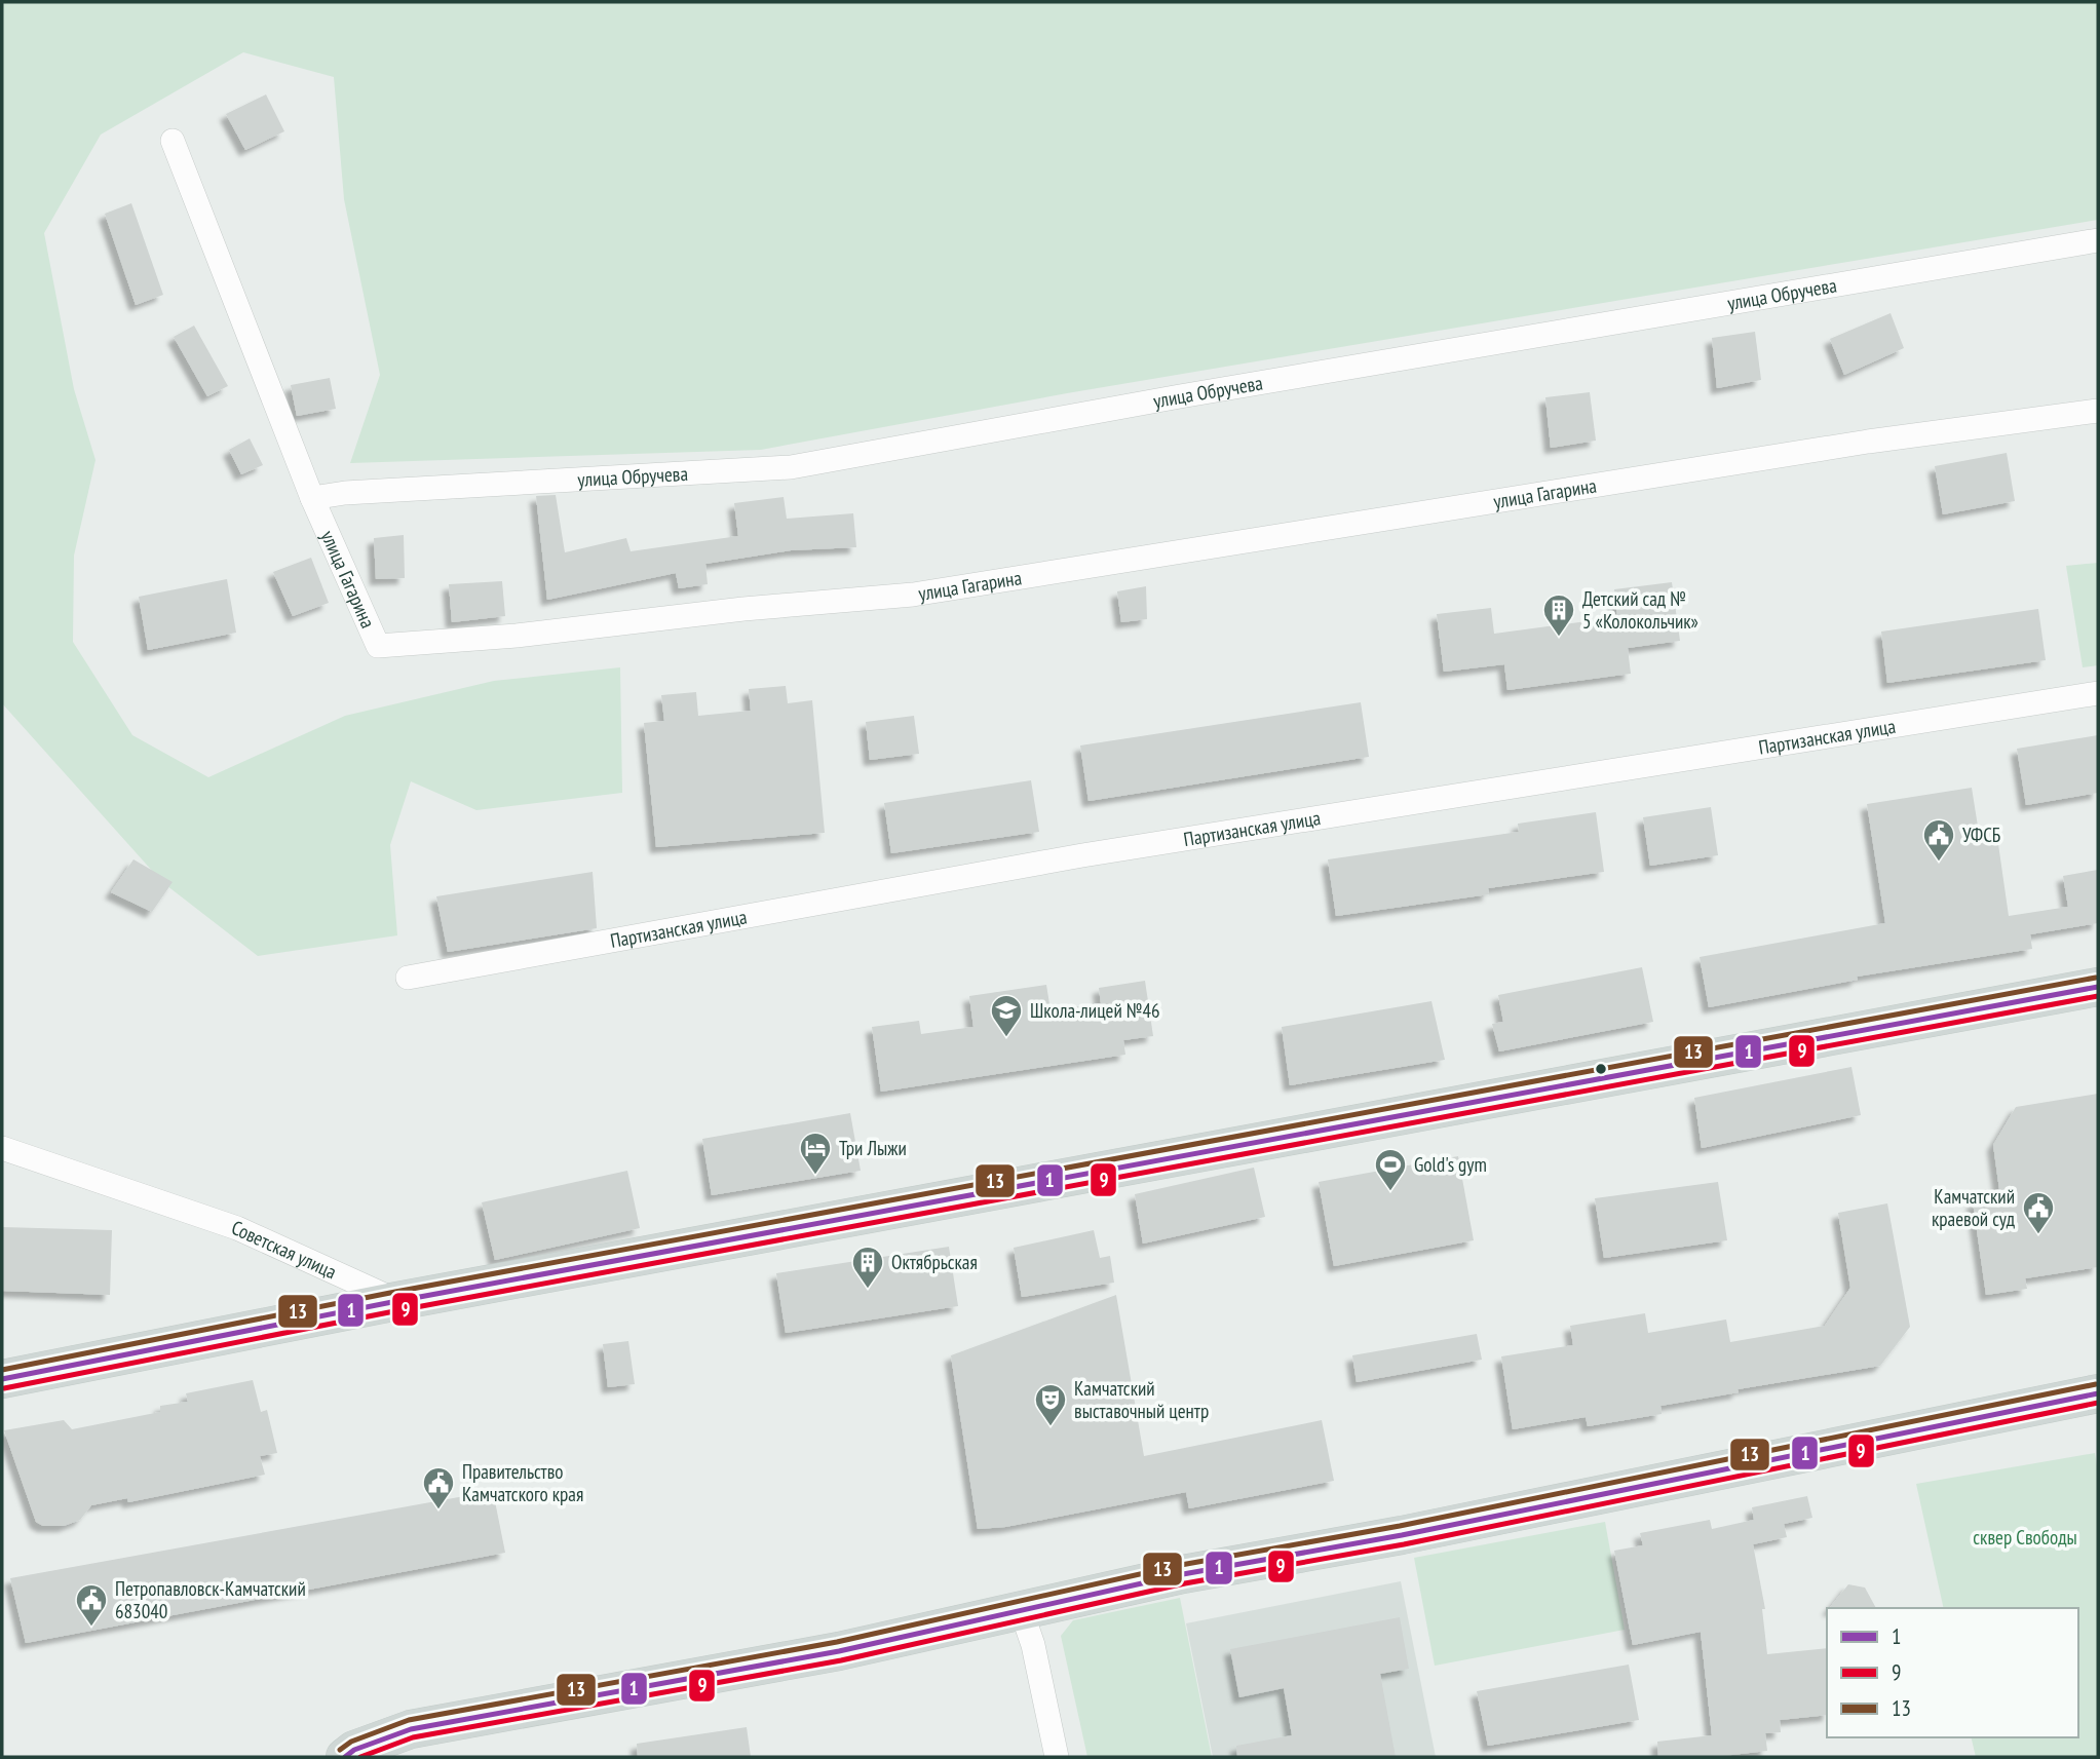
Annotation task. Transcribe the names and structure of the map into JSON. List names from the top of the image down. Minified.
{"streets":{"street":["улица Обручева","улица Гагарина","Партизанская улица","Советская улица"]},"crossings":[["улица Обручева","улица Гагарина"]],"parks":["cквер Свободы"],"places":{"building":["Детский сад № 5 «Колокольчик»","Октябрьская"],"public building":["УФСБ","Камчатский краевой суд","Правительство Камчатского края","Петропавловск-Камчатский 683040"],"school or university":["Школа-лицей №46"],"hotel":["Три Лыжи"],"sports":["Gold's gym"],"theatre":["Камчатский выставочный центр"]},"lines":["transit line 13","transit line 1","transit line 9"],"legend":["1","9","13"]}
